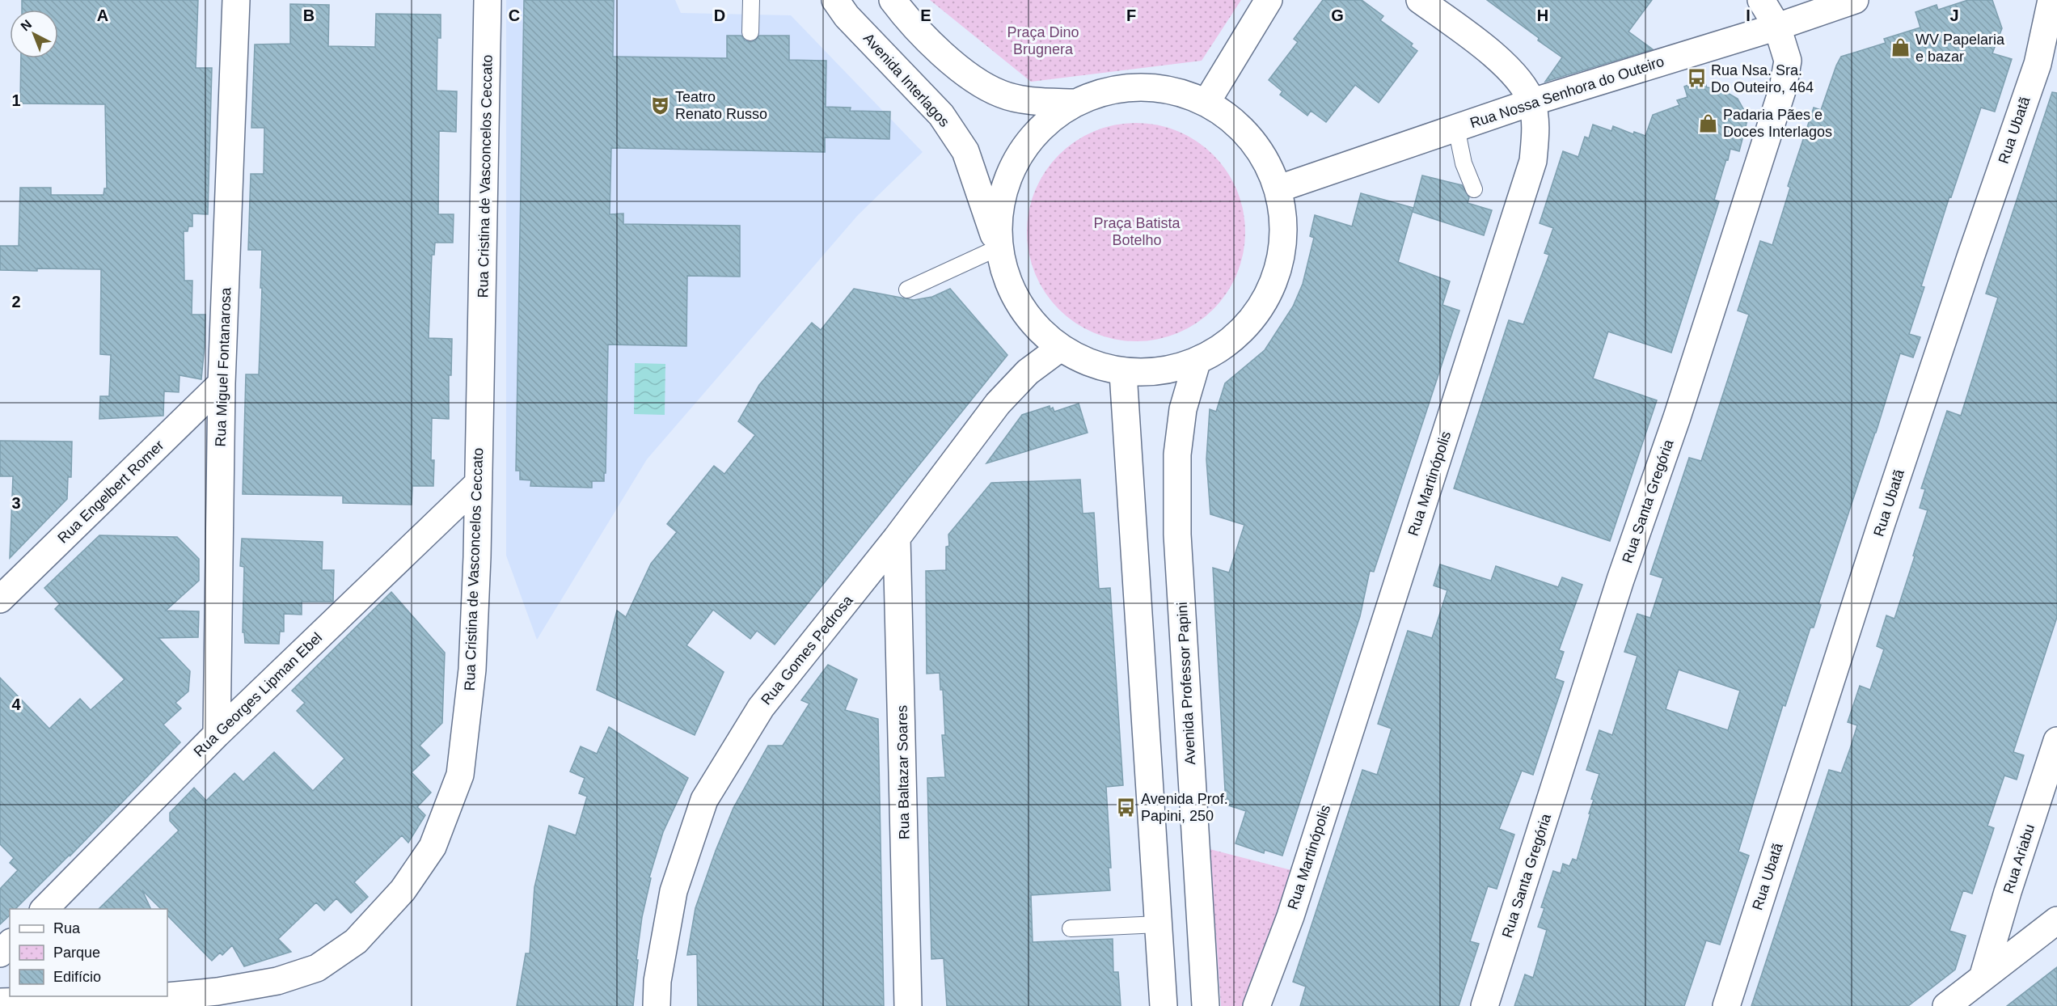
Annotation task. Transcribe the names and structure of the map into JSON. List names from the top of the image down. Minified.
{"streets":{"street":["Avenida Interlagos","Rua Nossa Senhora do Outeiro","Rua Ubatã","Rua Cristina de Vasconcelos Ceccato","Rua Miguel Fontanarosa","Rua Martinópolis","Rua Engelbert Romer","Rua Santa Gregória","Rua Gomes Pedrosa","Avenida Professor Papini","Rua Georges Lipman Ebel","Rua Baltazar Soares","Rua Ariabu"]},"crossings":[["Rua Nossa Senhora do Outeiro","Rua Martinópolis"],["Rua Nossa Senhora do Outeiro","Rua Santa Gregória"],["Rua Cristina de Vasconcelos Ceccato","Rua Georges Lipman Ebel"],["Rua Miguel Fontanarosa","Rua Engelbert Romer"],["Rua Miguel Fontanarosa","Rua Georges Lipman Ebel"],["Rua Gomes Pedrosa","Rua Baltazar Soares"]],"parks":["Praça Dino Brugnera","Praça Batista Botelho"],"places":{"shop":["WV Papelaria e bazar","Padaria Pães e Doces Interlagos"],"bus stop":["Rua Nsa. Sra. Do Outeiro, 464","Avenida Prof. Papini, 250"],"theatre":["Teatro Renato Russo"]},"legend":["Rua","Parque","Edifício"],"north":"top left","grid":{"columns":["A","B","C","D","E","F","G","H","I","J"],"rows":["1","2","3","4"]}}
